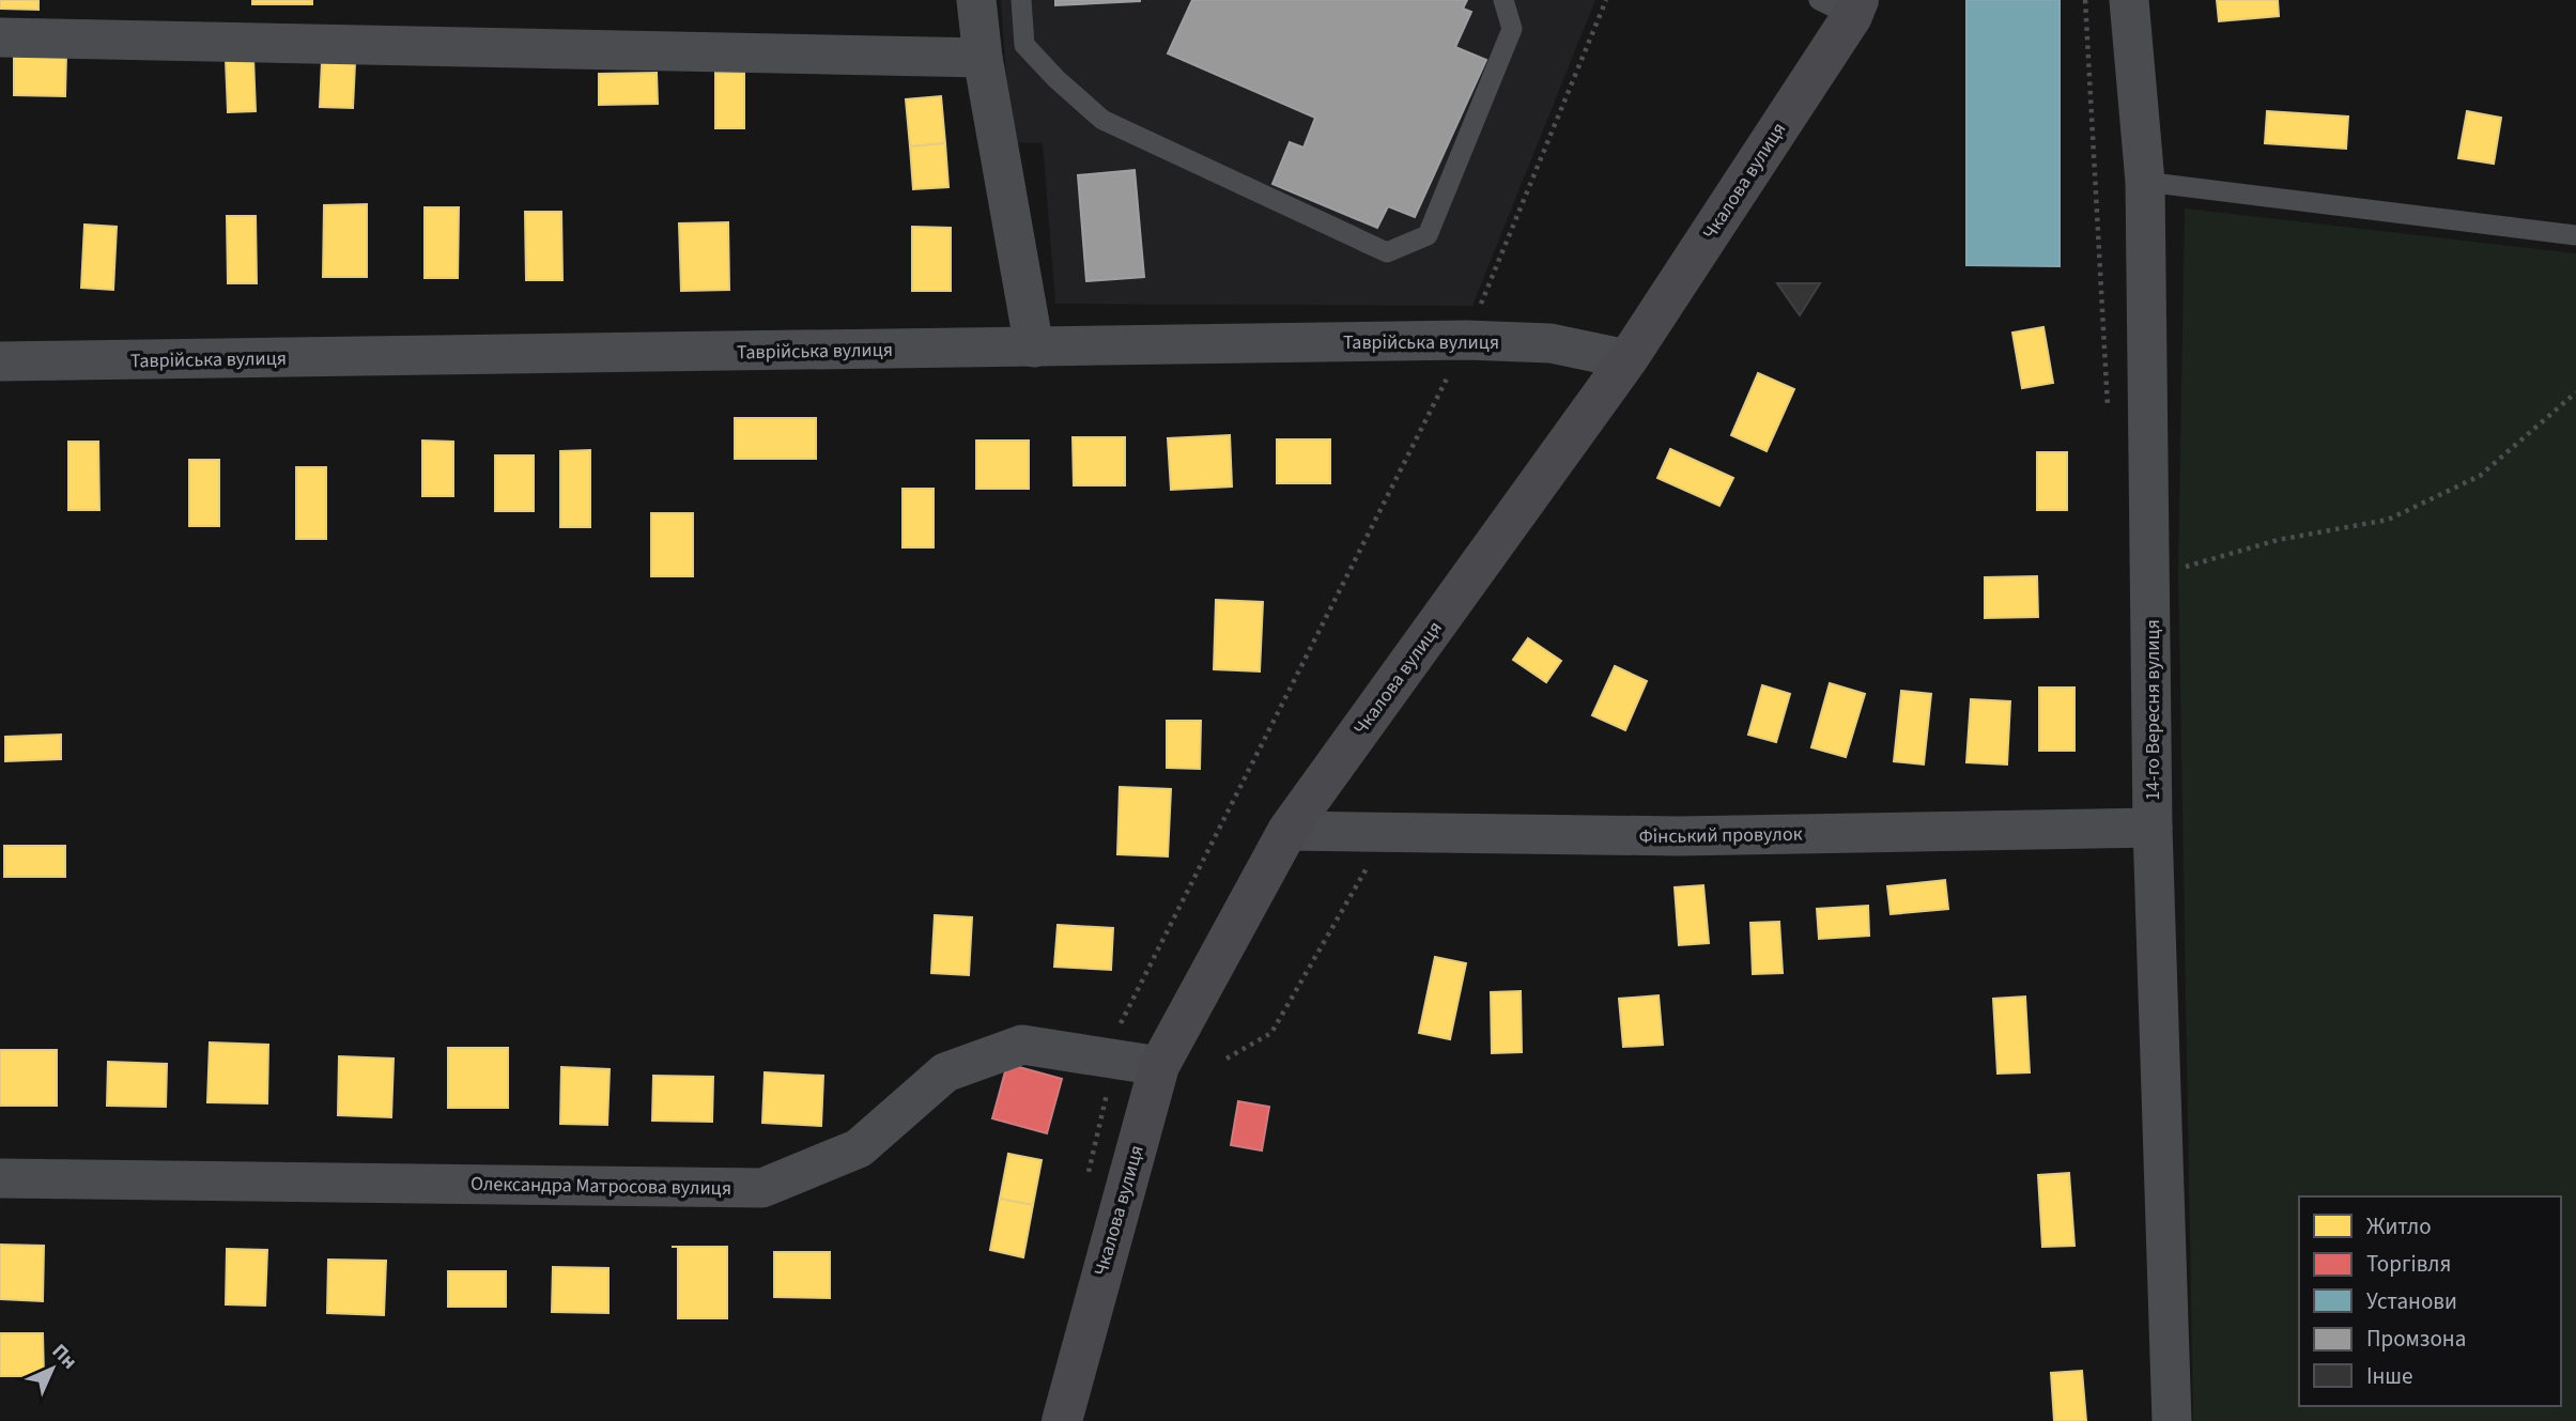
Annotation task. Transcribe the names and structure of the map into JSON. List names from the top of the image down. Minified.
{"streets":{"main road":["Чкалова вулиця"],"street":["Таврійська вулиця","14-го Вересня вулиця","Фінський провулок","Олександра Матросова вулиця"]},"crossings":[["Чкалова вулиця","Таврійська вулиця"],["Чкалова вулиця","Фінський провулок"],["Чкалова вулиця","Олександра Матросова вулиця"],["14-го Вересня вулиця","Фінський провулок"]],"legend":["Житло","Торгівля","Установи","Промзона","Інше"],"north":"top right"}
